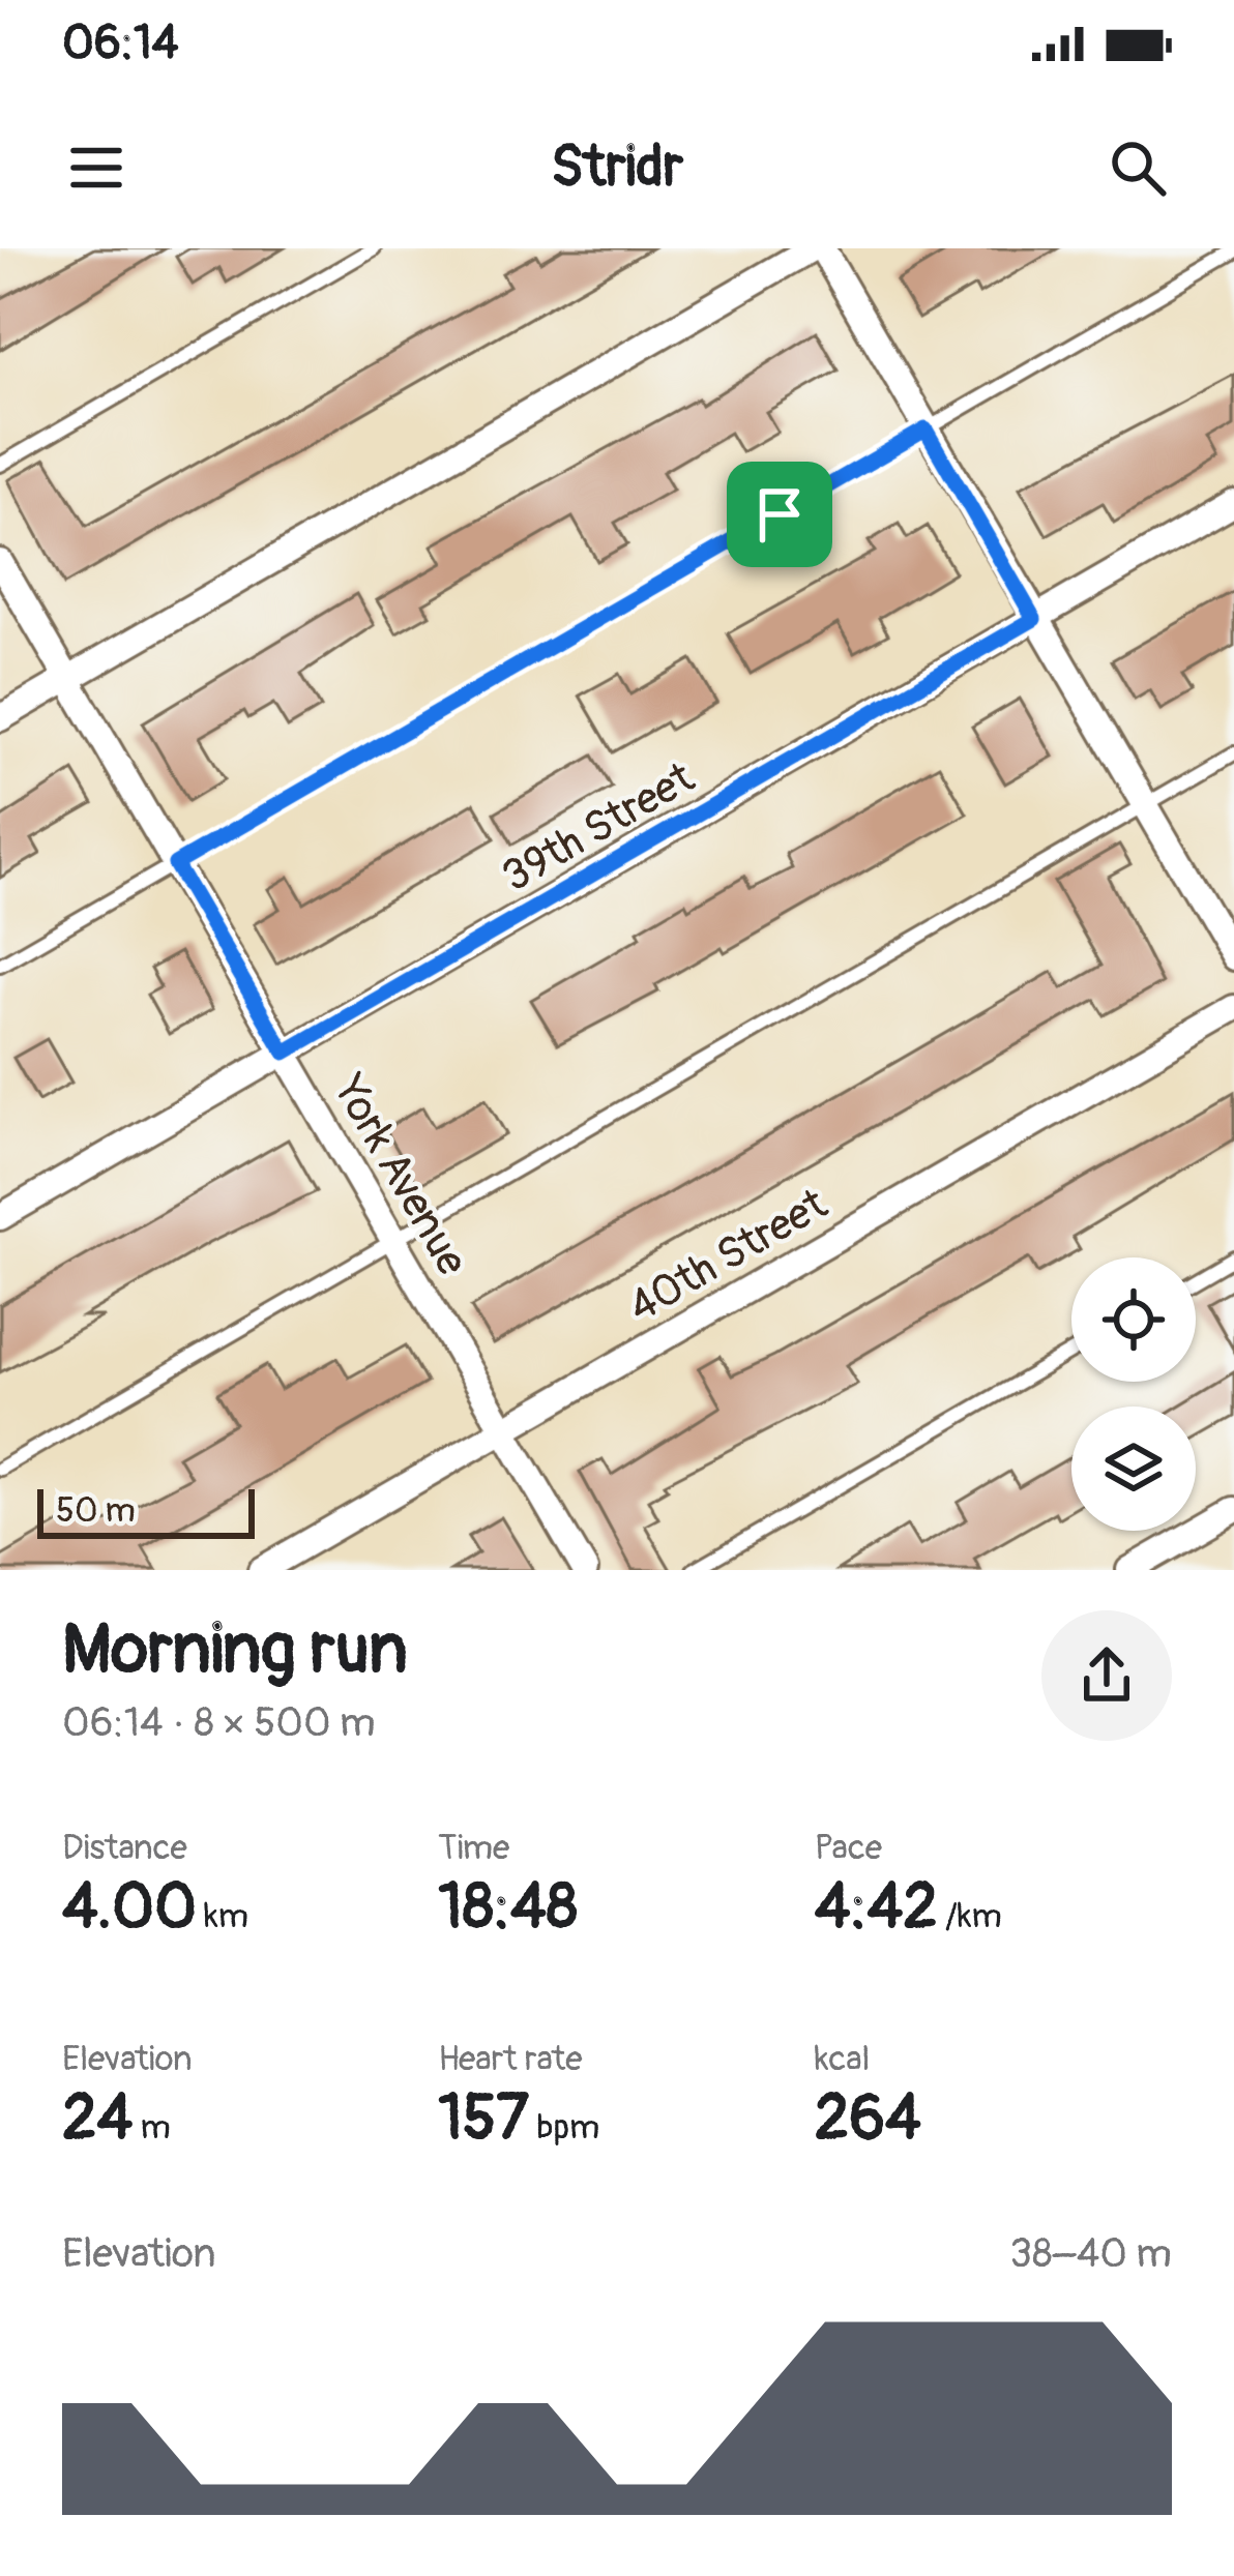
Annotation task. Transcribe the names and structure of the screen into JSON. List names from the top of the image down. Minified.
{"streets":{"street":["39th Street","York Avenue","40th Street"]},"crossings":[["39th Street","York Avenue"],["York Avenue","40th Street"]],"scale_bar":"50 m","page":{"status":"06:14","header":"Stridr","scale":"50 m","heading":["Morning run","06:14 · 8 × 500 m"],"stats":[["Distance","4.00 km"],["Time","18:48"],["Pace","4:42 /km"],["Elevation","24 m"],["Heart rate","157 bpm"],["kcal","264"]],"chart":["Elevation","38–40 m"]}}
